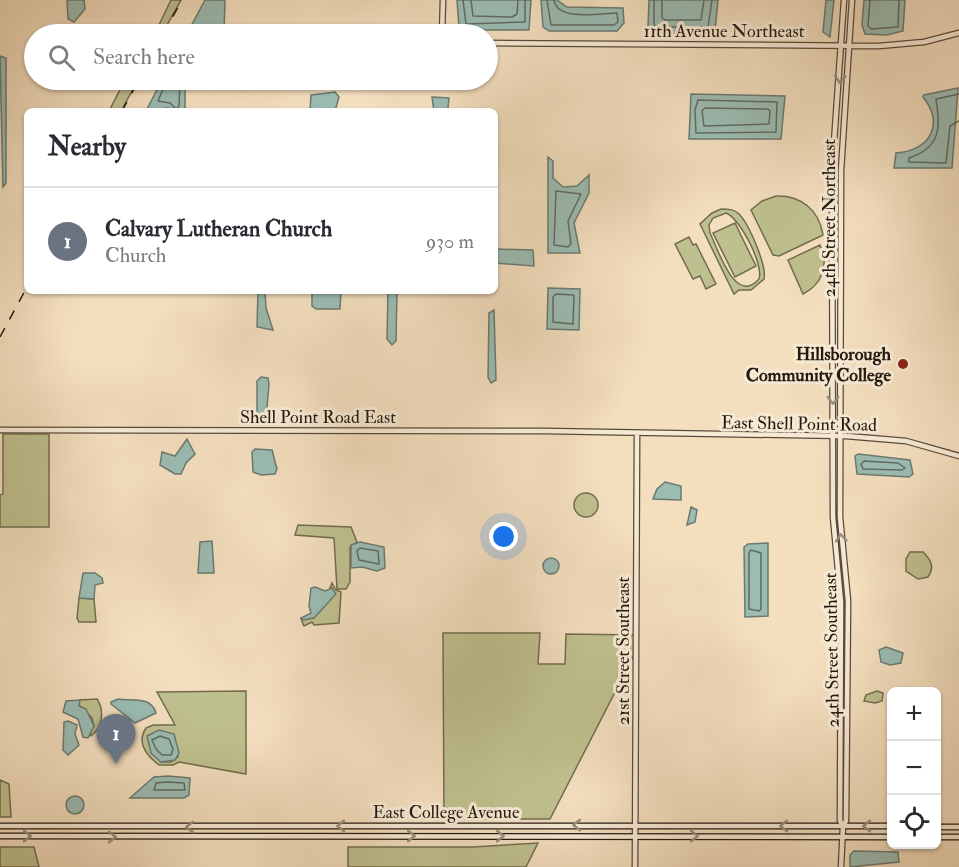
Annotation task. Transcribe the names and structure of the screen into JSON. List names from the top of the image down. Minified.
{"streets":{"street":["11th Avenue Northeast","24th Street Northeast","Shell Point Road East","East Shell Point Road","24th Street Southeast","21st Street Southeast","East College Avenue"]},"crossings":[["11th Avenue Northeast","24th Street Northeast"],["24th Street Northeast","East Shell Point Road"],["24th Street Northeast","24th Street Southeast"],["Shell Point Road East","East Shell Point Road"],["Shell Point Road East","21st Street Southeast"],["East Shell Point Road","24th Street Southeast"],["East Shell Point Road","21st Street Southeast"],["24th Street Southeast","East College Avenue"],["21st Street Southeast","East College Avenue"]],"places":["Hillsborough Community College"],"page":{"search":"Search here","heading":"Nearby","list":[{"mark":"1","name":"Calvary Lutheran Church","note":"Church","value":"930 m"}],"map_buttons":["+","−"],"pins":"1"}}
